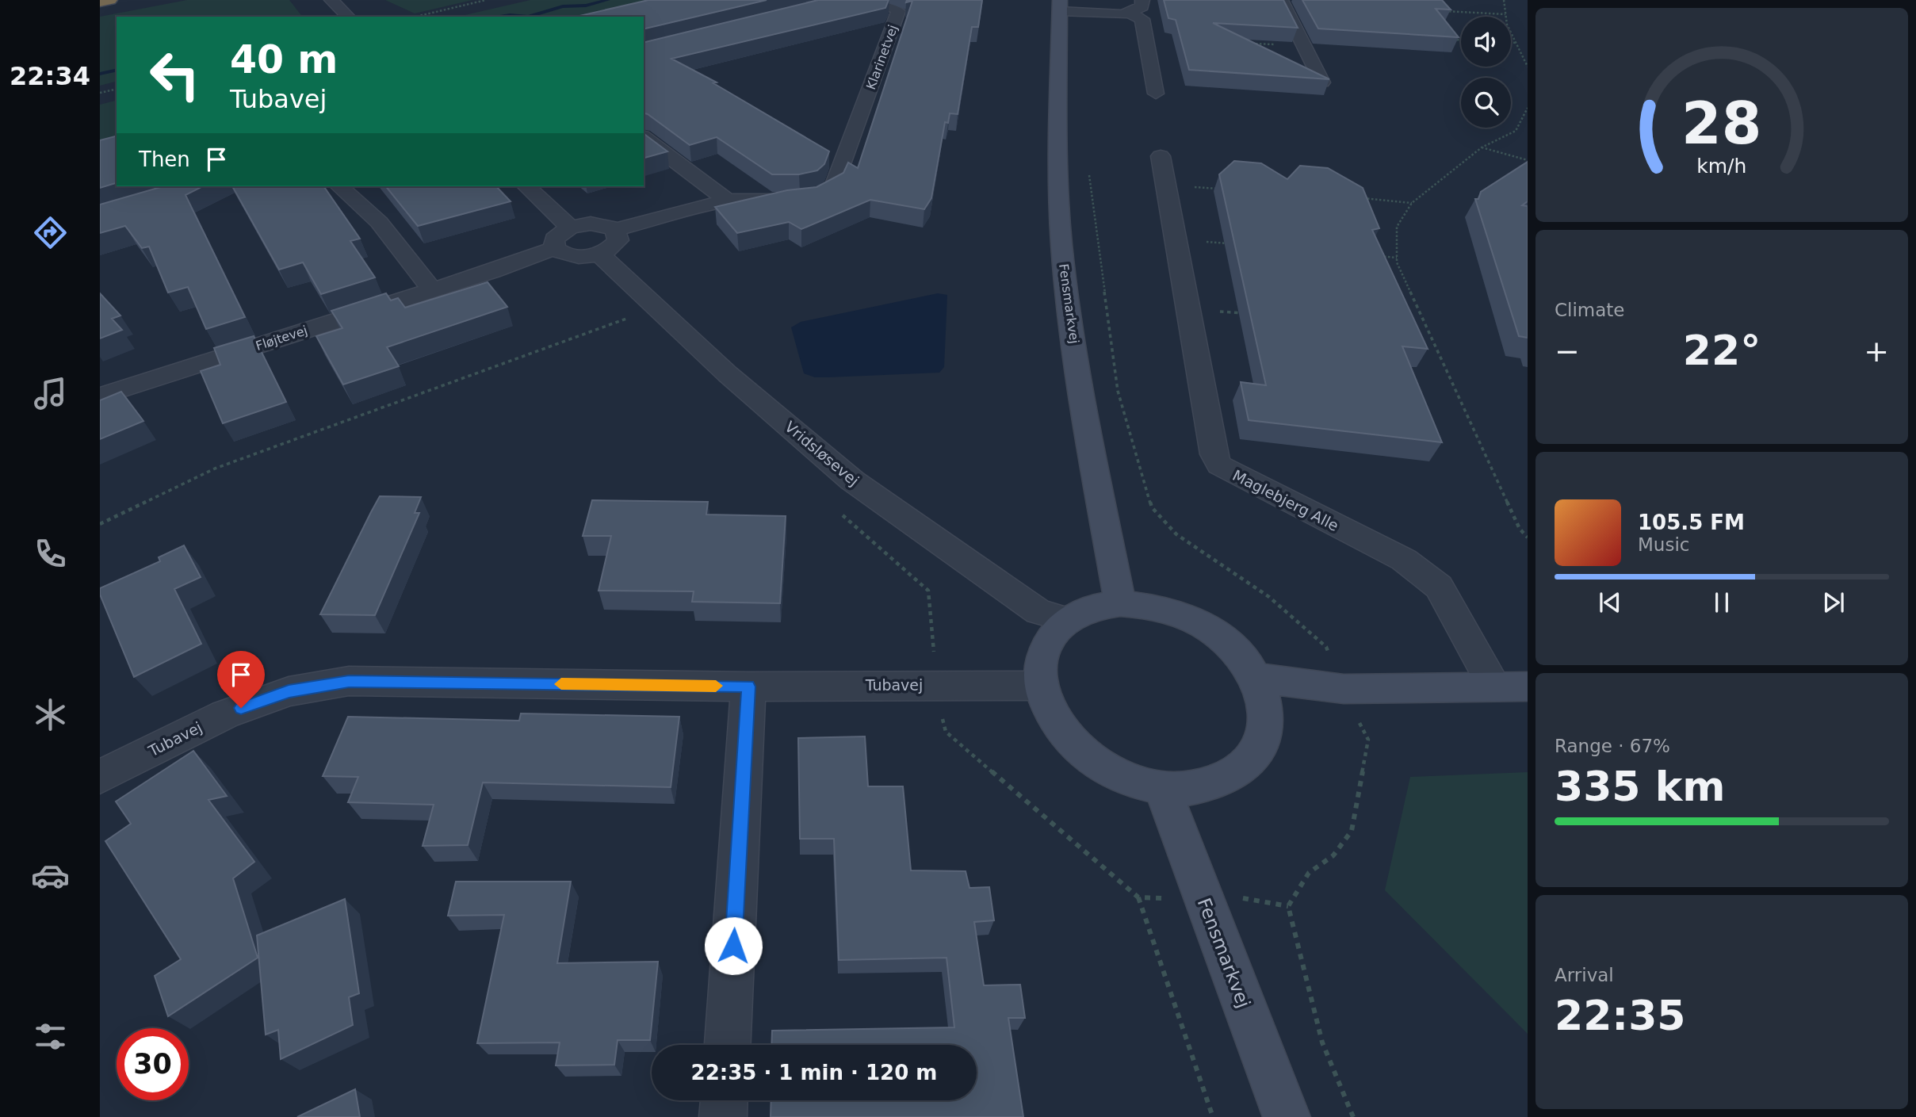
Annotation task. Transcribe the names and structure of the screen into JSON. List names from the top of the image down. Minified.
{"streets":{"street":["Klarinetvej","Fensmarkvej","Fløjtevej","Vridsløsevej","Maglebjerg Alle","Tubavej"]},"page":{"tabs":"22:34","turn":["40 m","Tubavej"],"then":"Then","tile":["Climate",["Range · 67%","335 km"],["Arrival","22:35"]],"heat":["−","22°","+"],"song":["105.5 FM","Music"],"limit":"30","trip":"22:35 · 1 min · 120 m","gauge":["28","km/h"]}}
